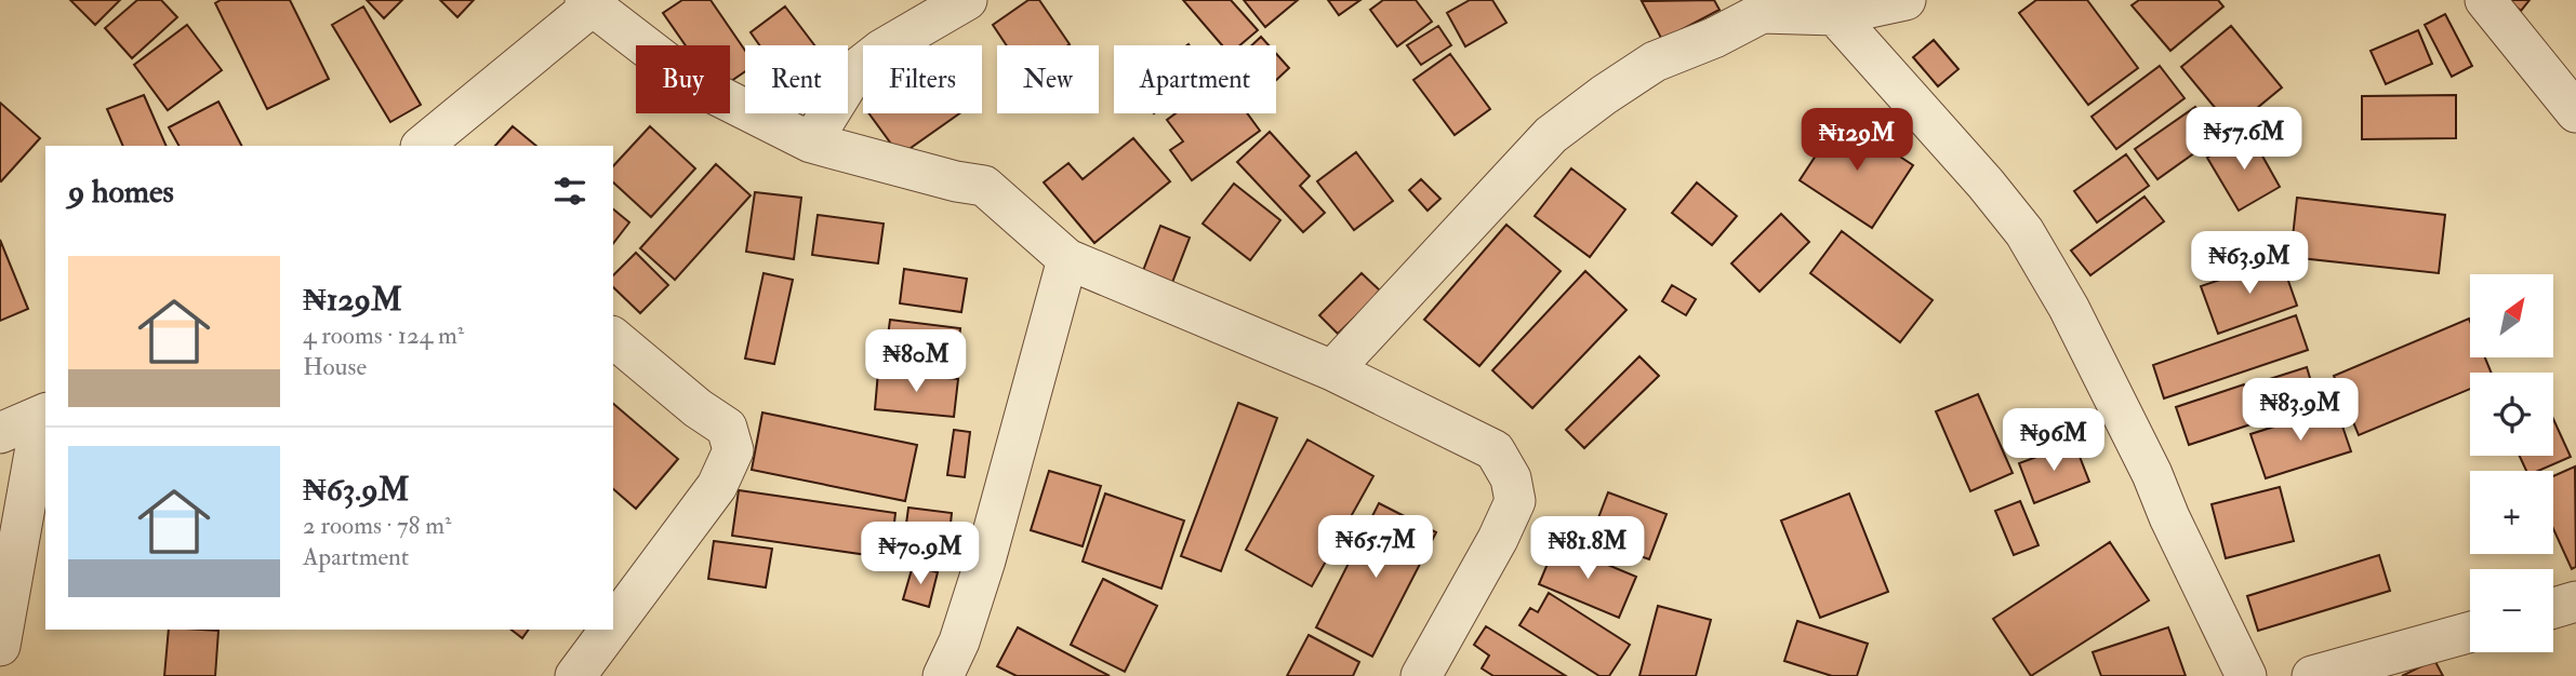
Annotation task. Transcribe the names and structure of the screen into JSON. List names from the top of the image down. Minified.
{"north":"top right","page":{"chip":["Buy","Rent","Filters","New","Apartment"],"price":["₦57.6M","₦129M","₦63.9M","₦80M","₦83.9M","₦96M","₦65.7M","₦81.8M","₦70.9M"],"heading":"9 homes","list":[{"name":"₦129M","note":"4 rooms · 124 m² · House"},{"name":"₦63.9M","note":"2 rooms · 78 m² · Apartment"}],"map_buttons":["+","−"]}}
